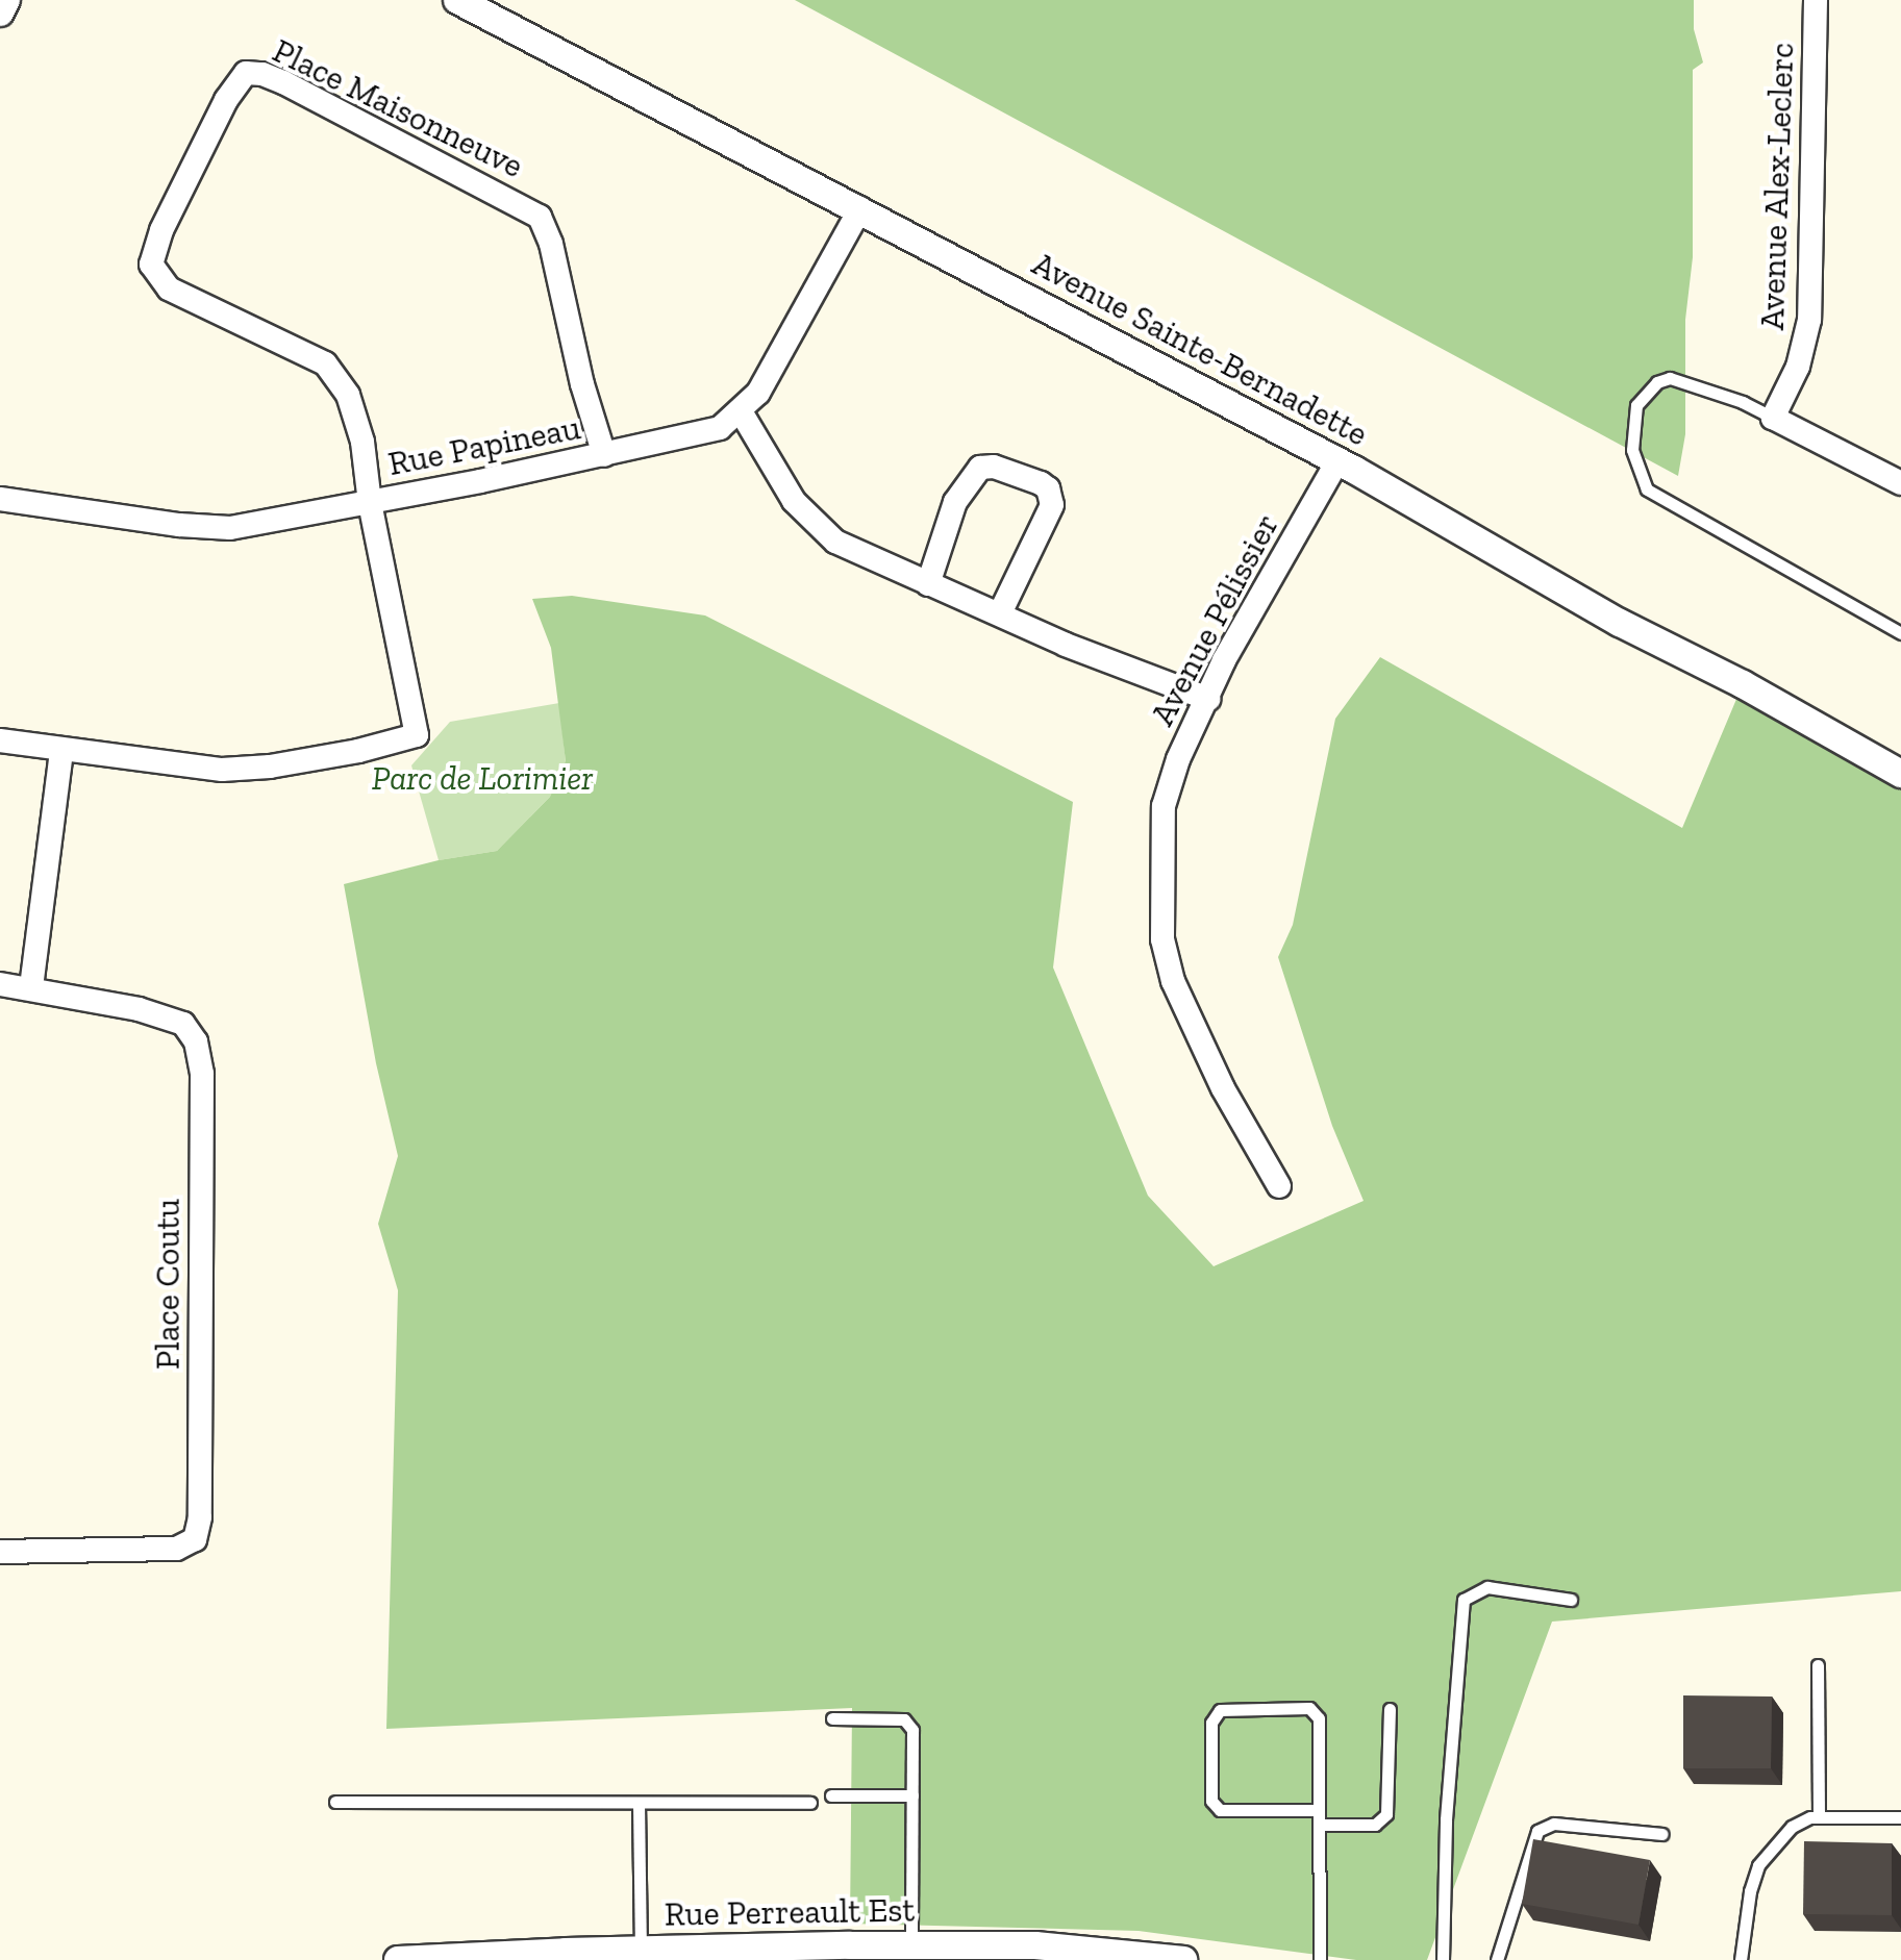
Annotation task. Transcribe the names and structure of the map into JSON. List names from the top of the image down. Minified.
{"streets":{"street":["Place Maisonneuve","Avenue Alex-Leclerc","Avenue Sainte-Bernadette","Rue Papineau","Avenue Pélissier","Place Coutu","Rue Perreault Est"]},"crossings":[["Place Maisonneuve","Rue Papineau"],["Avenue Sainte-Bernadette","Rue Papineau"],["Avenue Sainte-Bernadette","Avenue Pélissier"]],"parks":["Parc de Lorimier"]}
